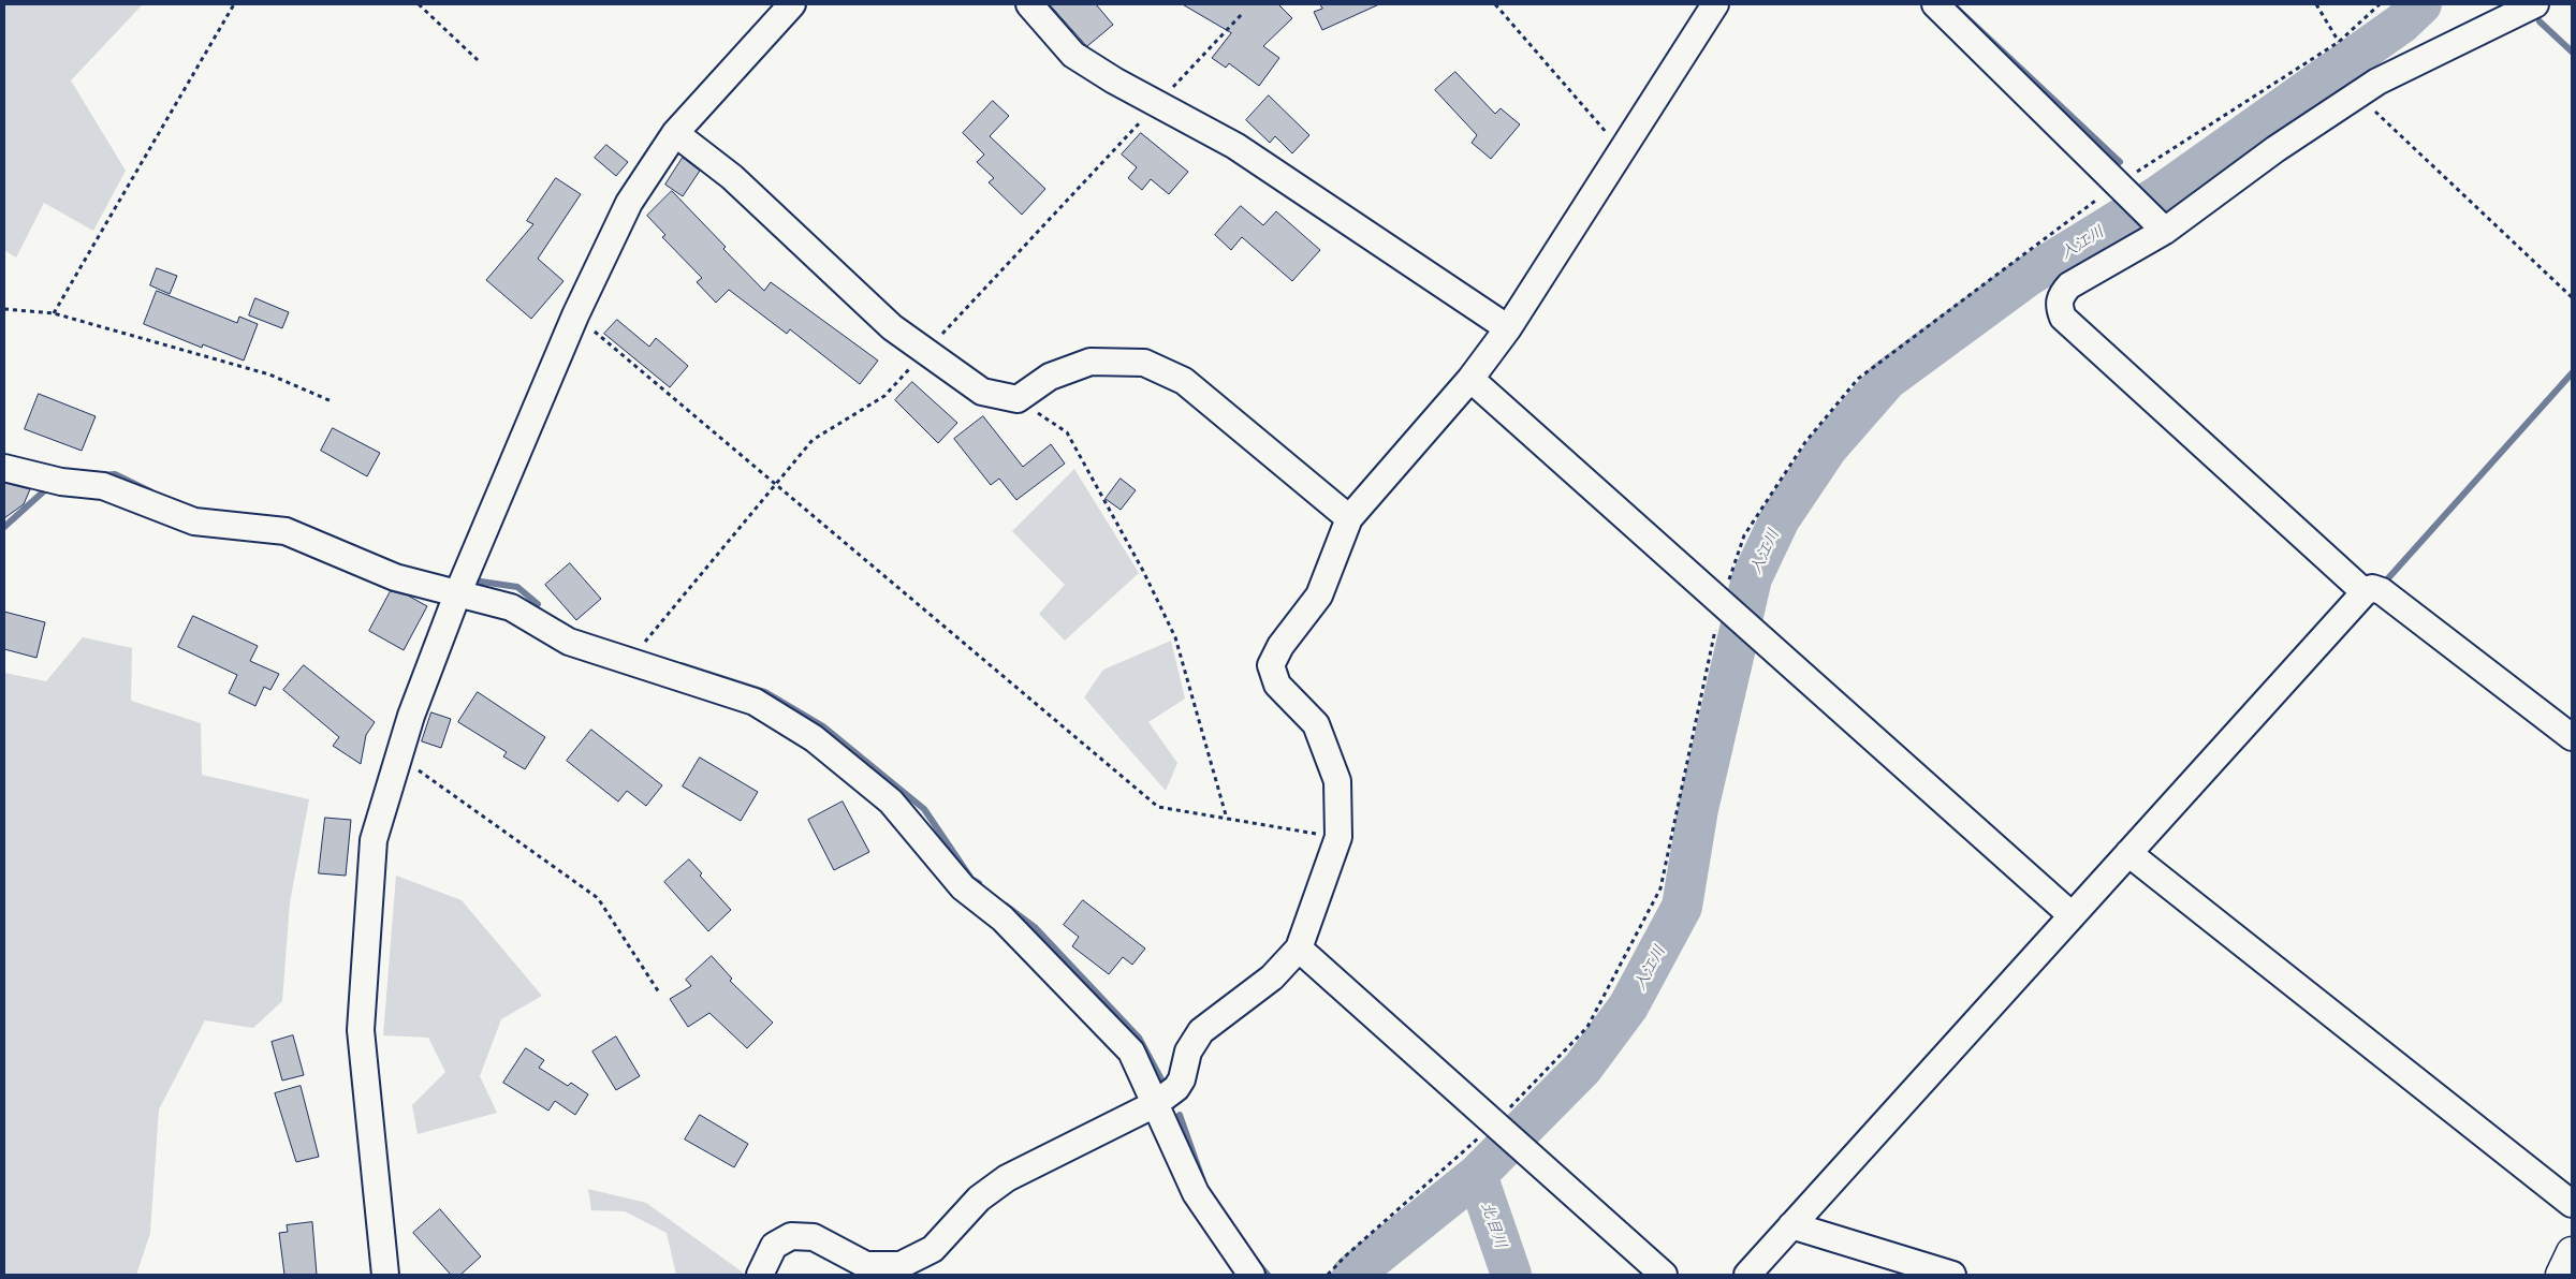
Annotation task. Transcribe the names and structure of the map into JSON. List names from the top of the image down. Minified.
{"water":["入江川","北目川"]}
